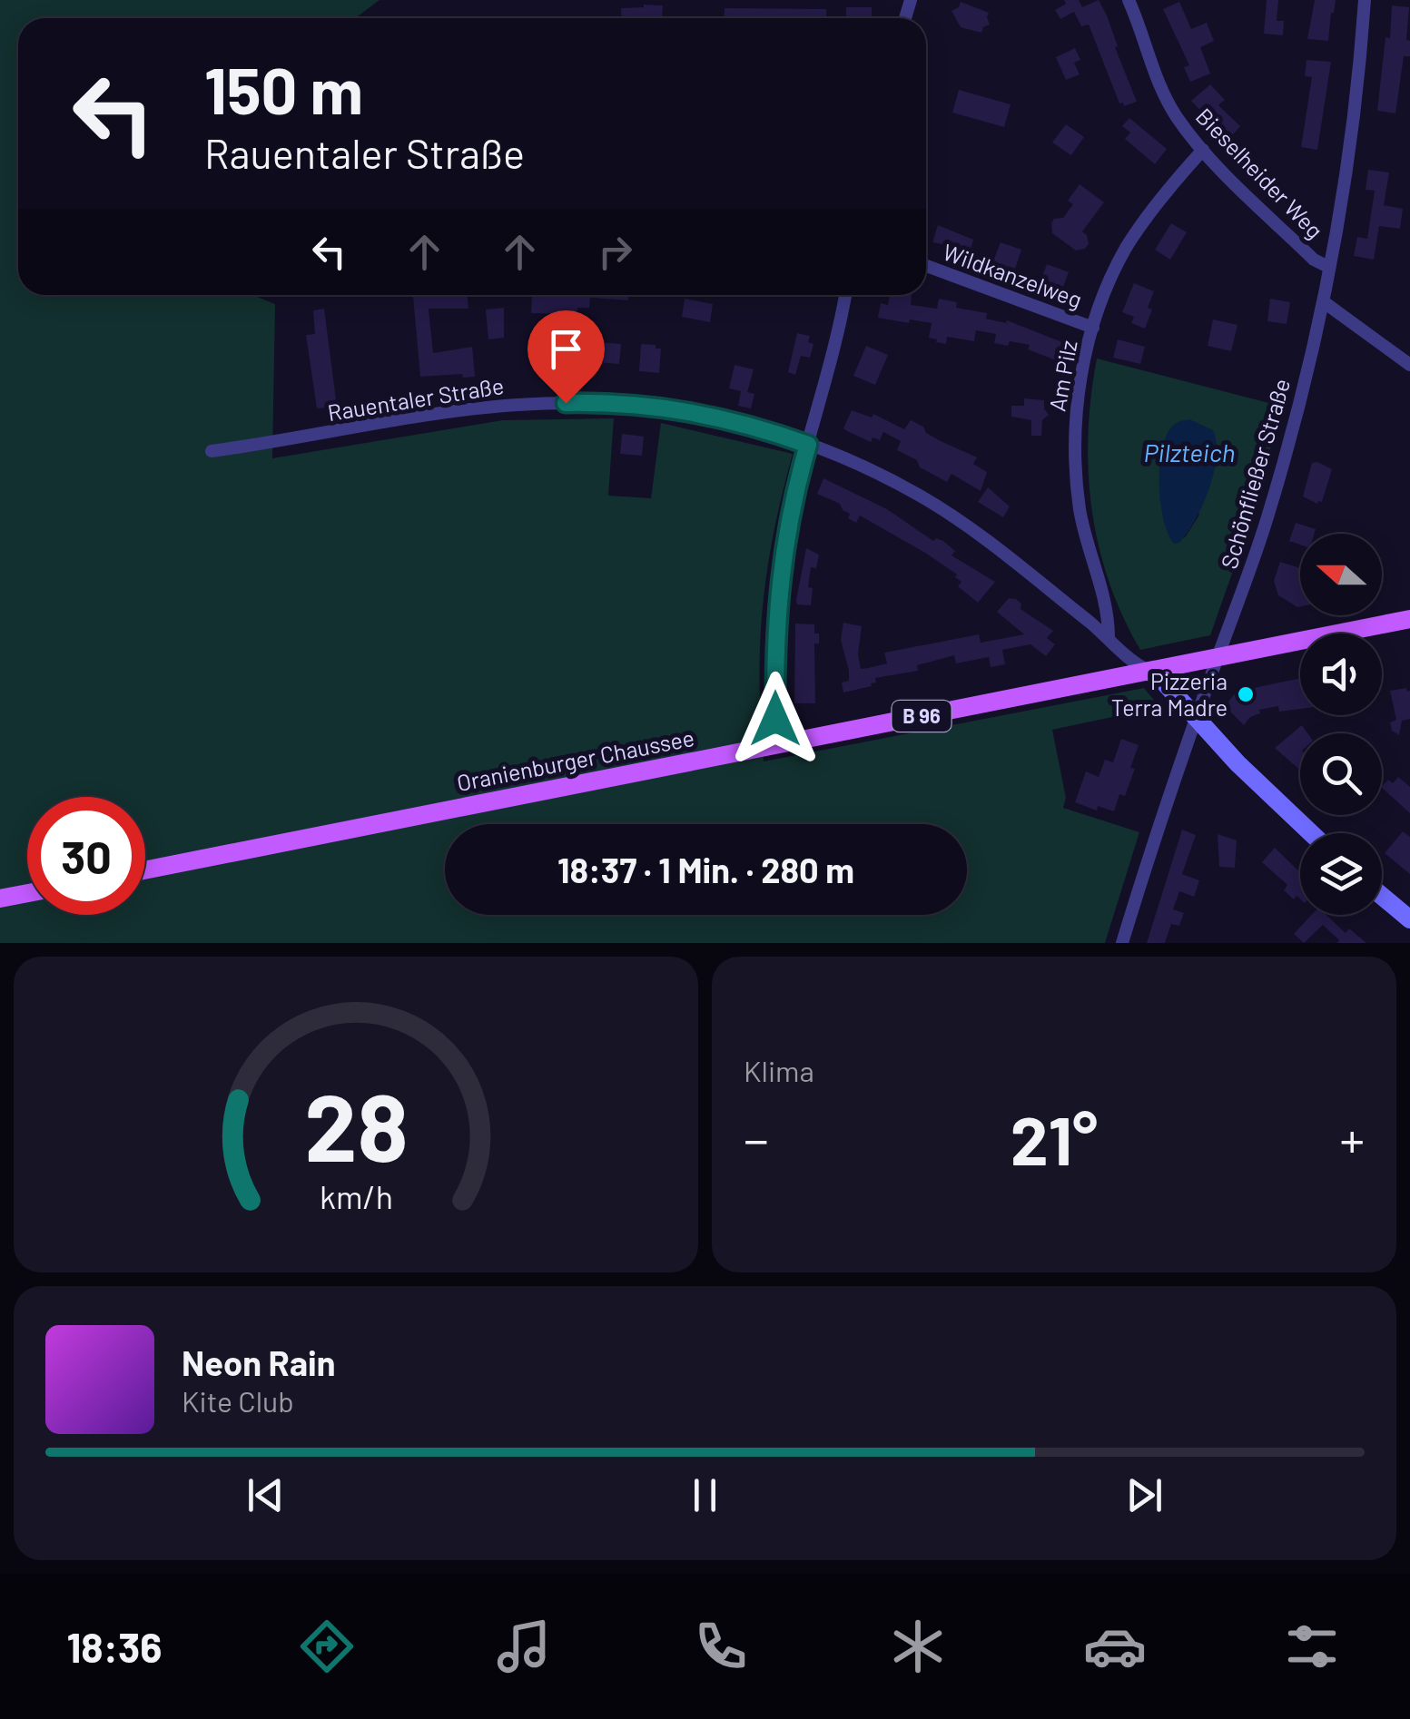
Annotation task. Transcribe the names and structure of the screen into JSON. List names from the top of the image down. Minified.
{"streets":{"main road":["B 96","Oranienburger Chaussee"],"street":["Bieselheider Weg","Wildkanzelweg","Am Pilz","Rauentaler Straße","Schönfließer Straße"]},"crossings":[["Bieselheider Weg","Am Pilz"],["Bieselheider Weg","Schönfließer Straße"],["Wildkanzelweg","Am Pilz"],["Am Pilz","Rauentaler Straße"],["Rauentaler Straße","Oranienburger Chaussee"],["Schönfließer Straße","Oranienburger Chaussee"]],"water":["Pilzteich"],"places":["Pizzeria Terra Madre"],"north":"left","page":{"turn":["150 m","Rauentaler Straße"],"limit":"30","trip":"18:37 · 1 Min. · 280 m","tile":"Klima","heat":["−","21°","+"],"song":["Neon Rain","Kite Club"],"tabs":"18:36","gauge":["28","km/h"]}}
